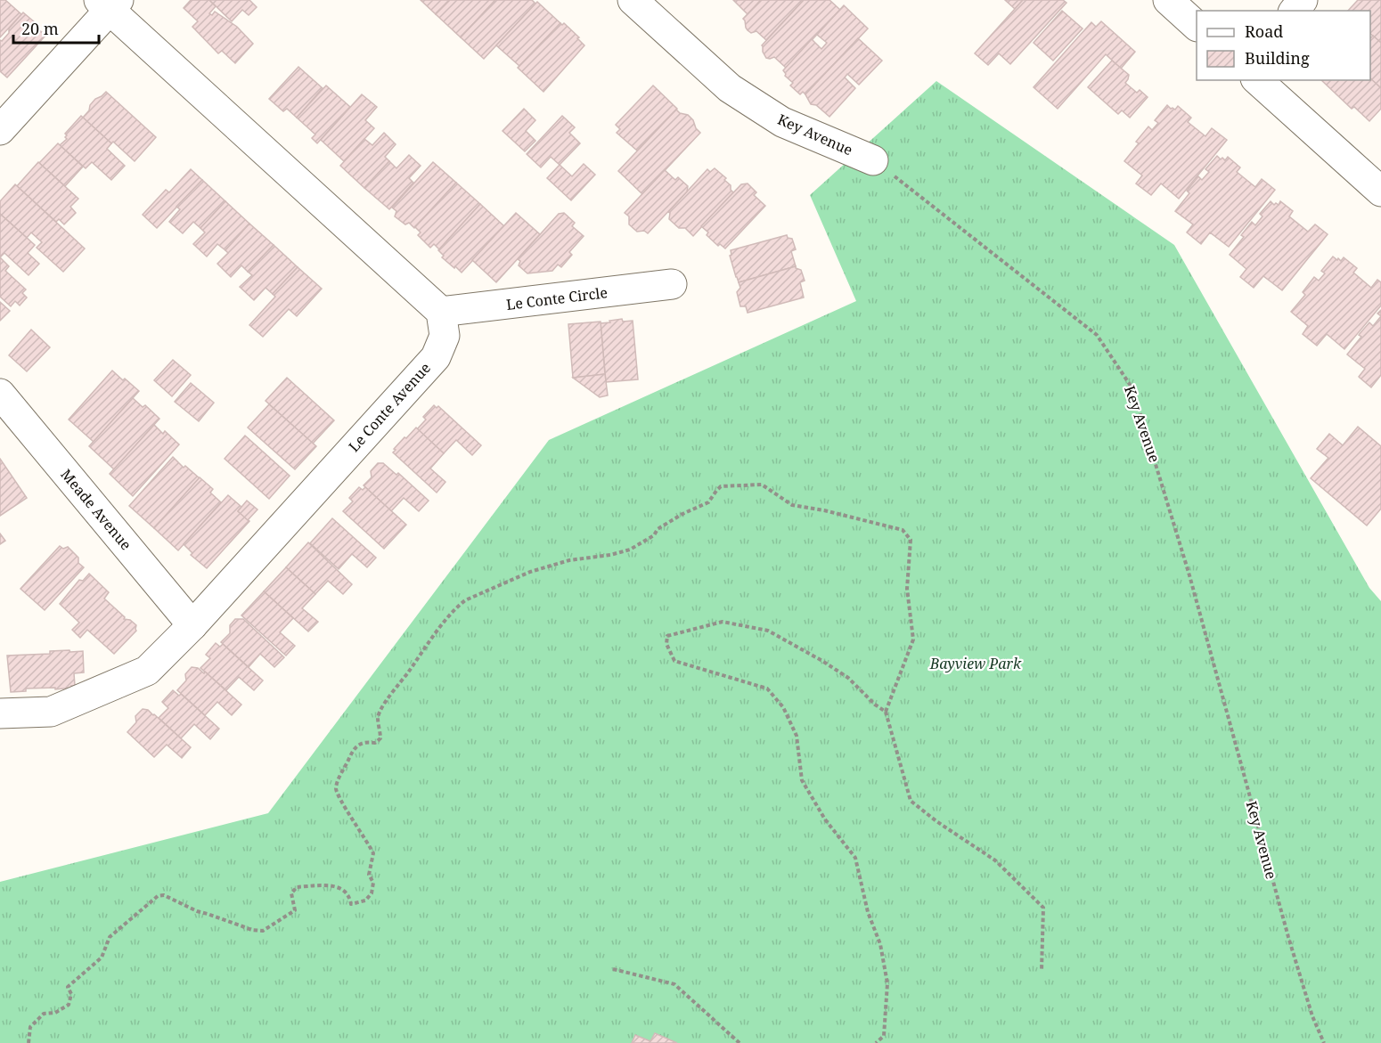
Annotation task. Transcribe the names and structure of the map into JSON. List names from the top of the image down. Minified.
{"streets":{"street":["Key Avenue","Le Conte Circle","Le Conte Avenue","Meade Avenue"]},"crossings":[["Le Conte Circle","Le Conte Avenue"],["Le Conte Avenue","Meade Avenue"]],"parks":["Bayview Park"],"legend":["Road","Building"],"scale_bar":"20 m"}
